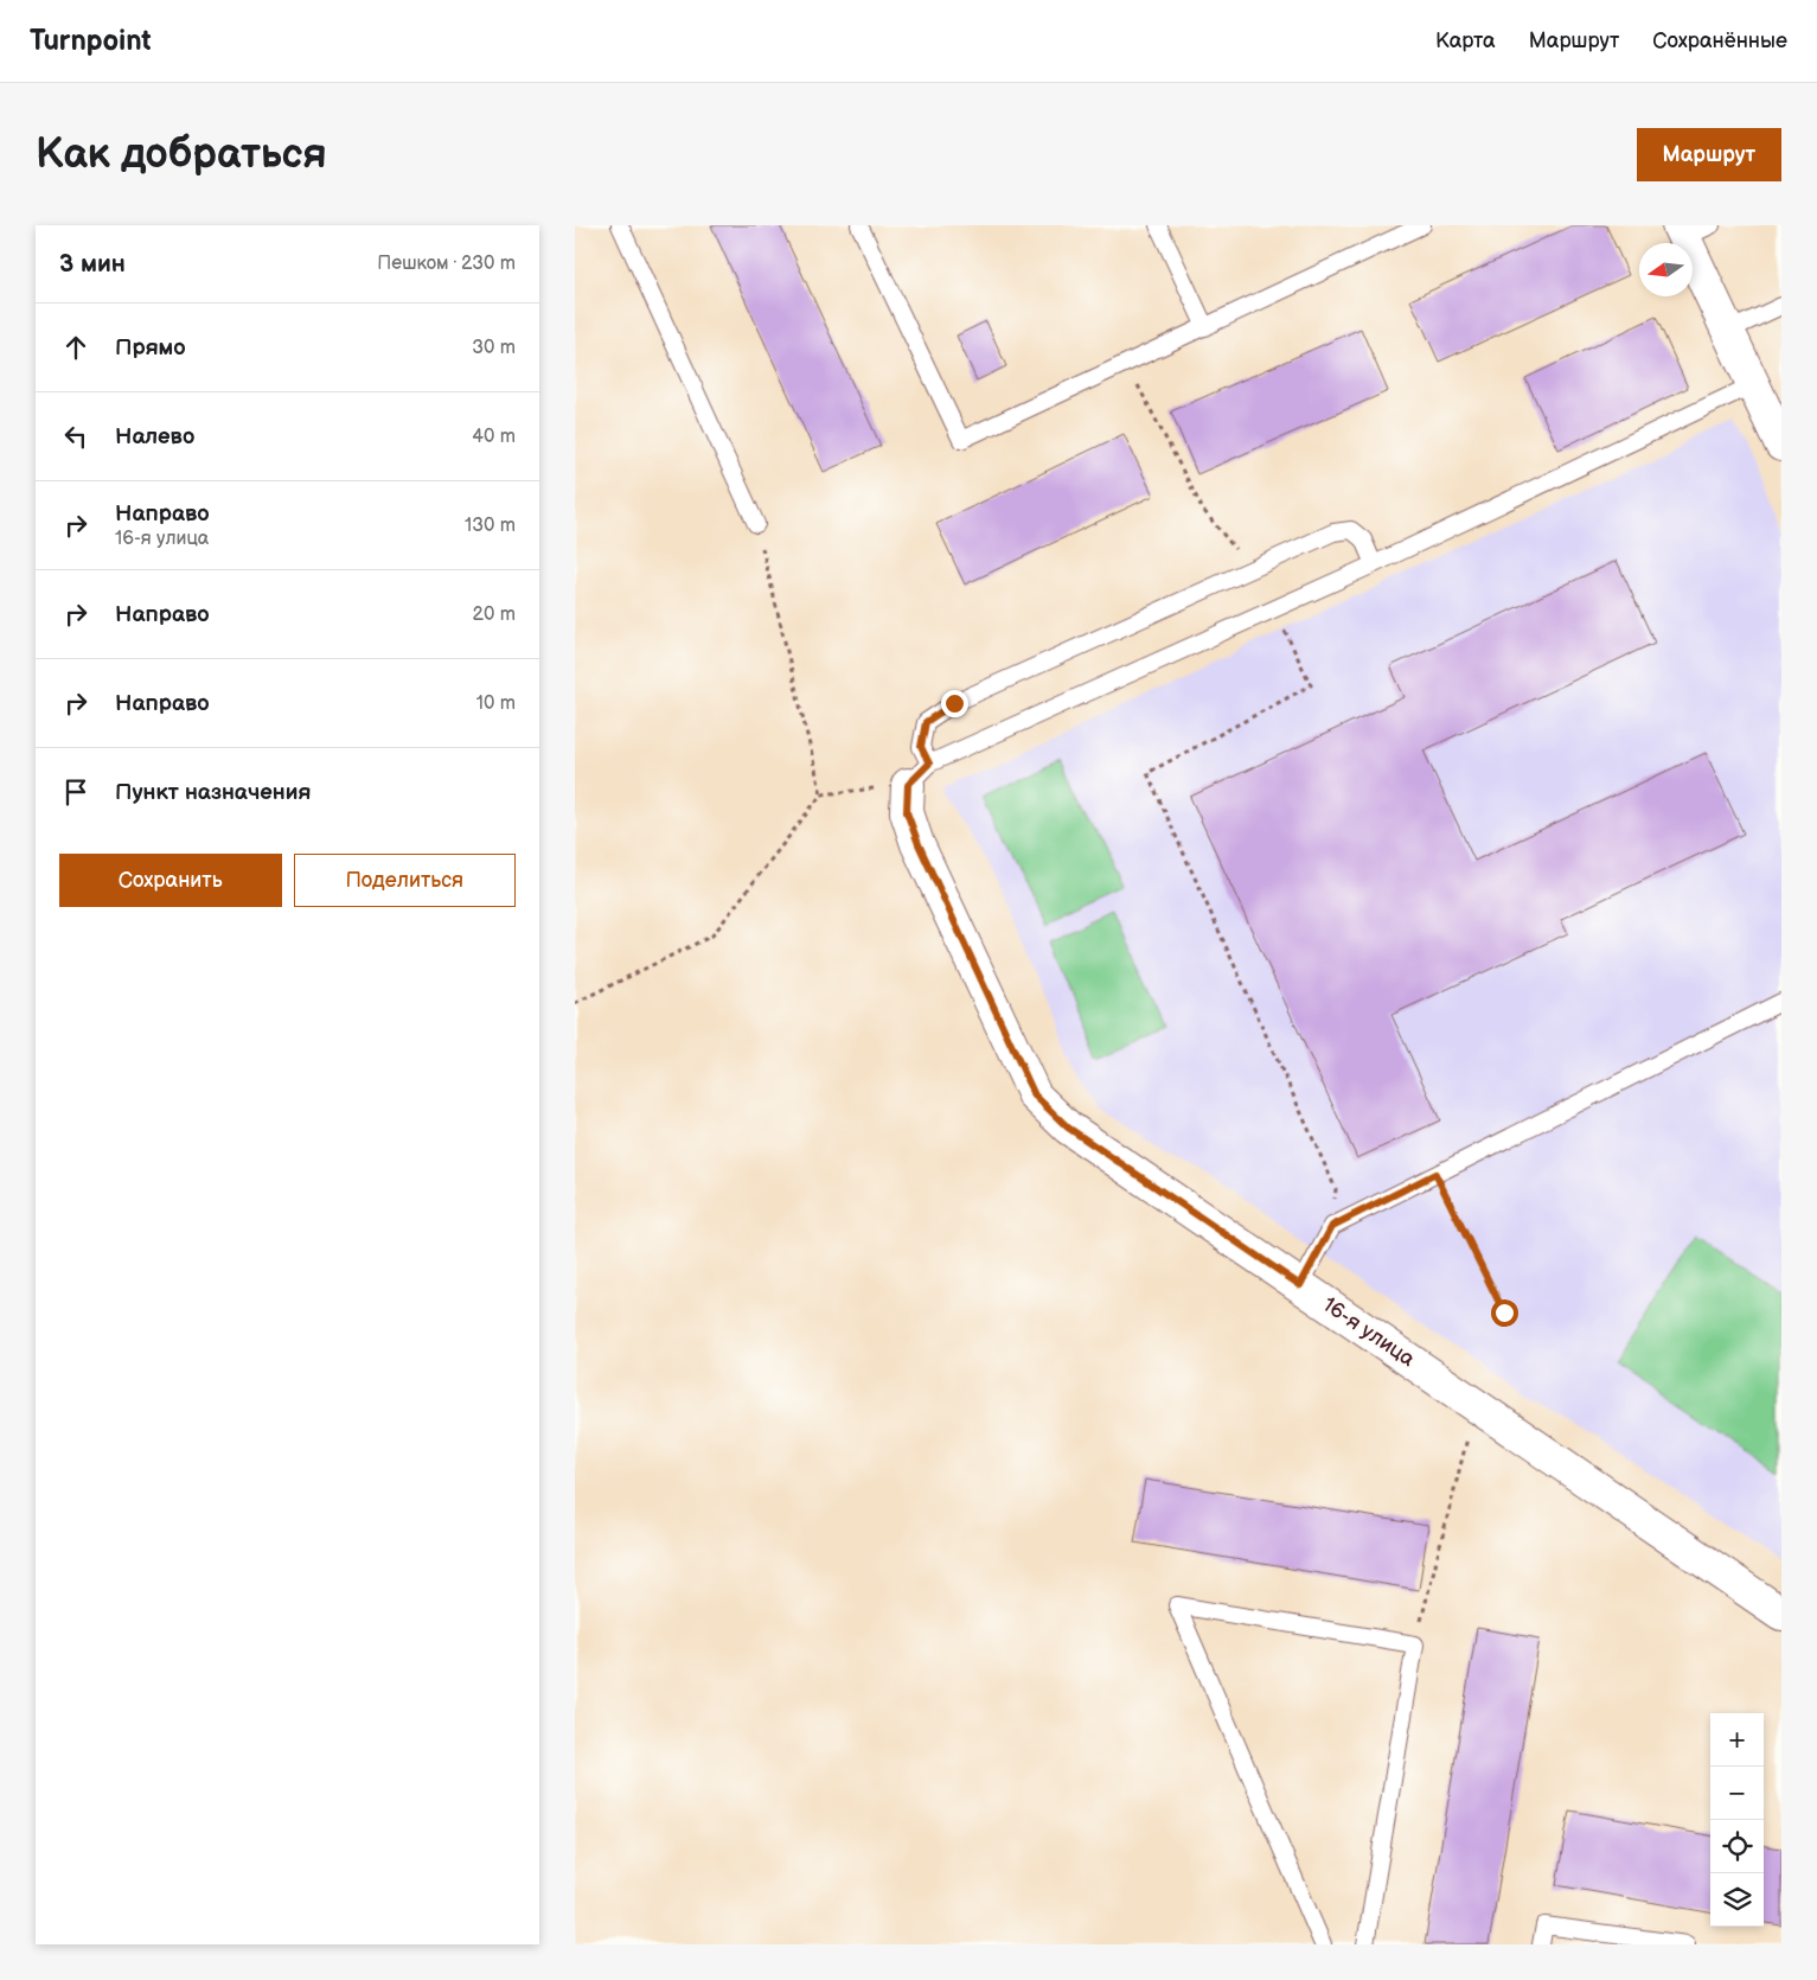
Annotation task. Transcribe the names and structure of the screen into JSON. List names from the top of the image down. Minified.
{"streets":{"street":["16-я улица"]},"north":"left","page":{"header":"Turnpoint","nav":["Карта","Маршрут","Сохранённые"],"buttons":["Маршрут",["Сохранить","Поделиться"]],"title":"Как добраться","heading":["3 мин","Пешком · 230 m"],"list":[["Прямо","30 m"],["Налево","40 m"],["Направо","16-я улица","130 m"],["Направо","20 m"],["Направо","10 m"],"Пункт назначения"],"map_buttons":["+","−"]}}
